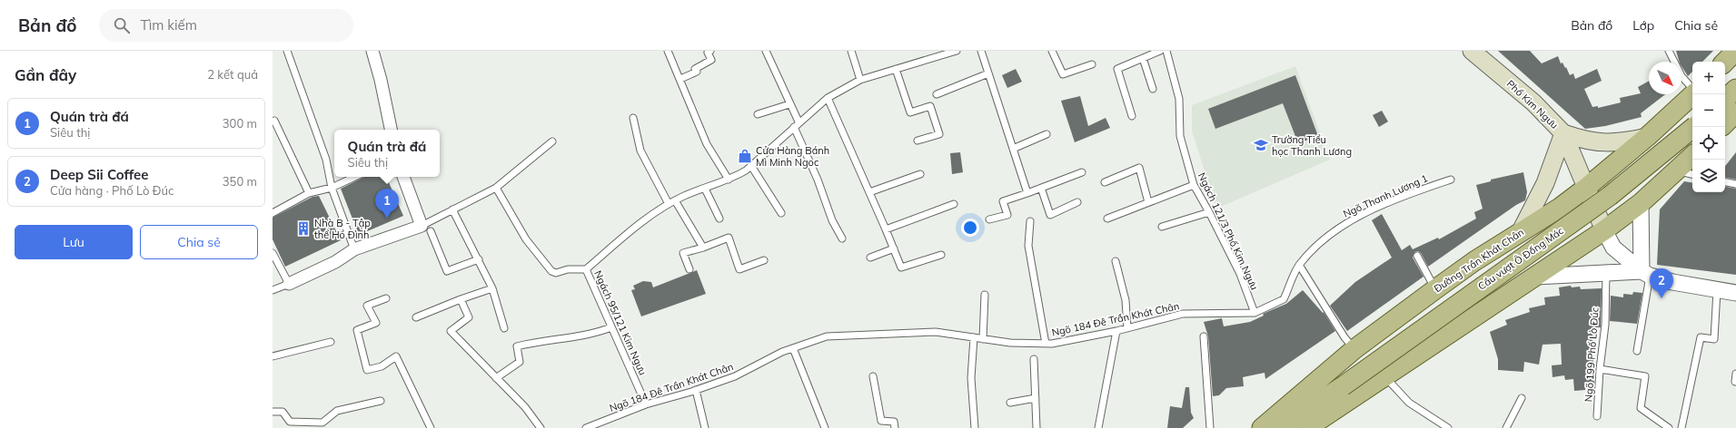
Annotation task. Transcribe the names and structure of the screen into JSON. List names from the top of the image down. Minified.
{"streets":{"main road":["Phố Kim Ngưu","Cầu vượt Ô Đống Mác","Đường Trần Khát Chân"],"lane":["Ngõ Thanh Lương 1","Ngách 121/3 Phố Kim Ngưu","Ngõ 184 Đê Trần Khát Chân","Ngách 95/121 Kim Ngưu","Ngõ 199 Phố Lò Đúc"]},"crossings":[["Phố Kim Ngưu","Đường Trần Khát Chân"],["Ngách 121/3 Phố Kim Ngưu","Ngõ 184 Đê Trần Khát Chân"],["Ngõ 184 Đê Trần Khát Chân","Ngách 95/121 Kim Ngưu"]],"places":{"school or university":["Trường Tiểu học Thanh Lương"],"shop":["Cửa Hàng Bánh Mì Minh Ngoc"],"building":["Nhà B - Tập thể Hồ Đình"]},"north":"bottom right","page":{"header":"Bản đồ","search":"Tìm kiếm","nav":["Bản đồ","Lớp","Chia sẻ"],"heading":["Gần đây","2 kết quả"],"map_buttons":["+","−"],"list":[{"mark":"1","name":"Quán trà đá","note":"Siêu thị","value":"300 m"},{"mark":"2","name":"Deep Sii Coffee","note":"Cửa hàng · Phố Lò Đúc","value":"350 m"}],"popup":["Quán trà đá","Siêu thị"],"pins":["1","2"],"buttons":["Lưu","Chia sẻ"]}}
